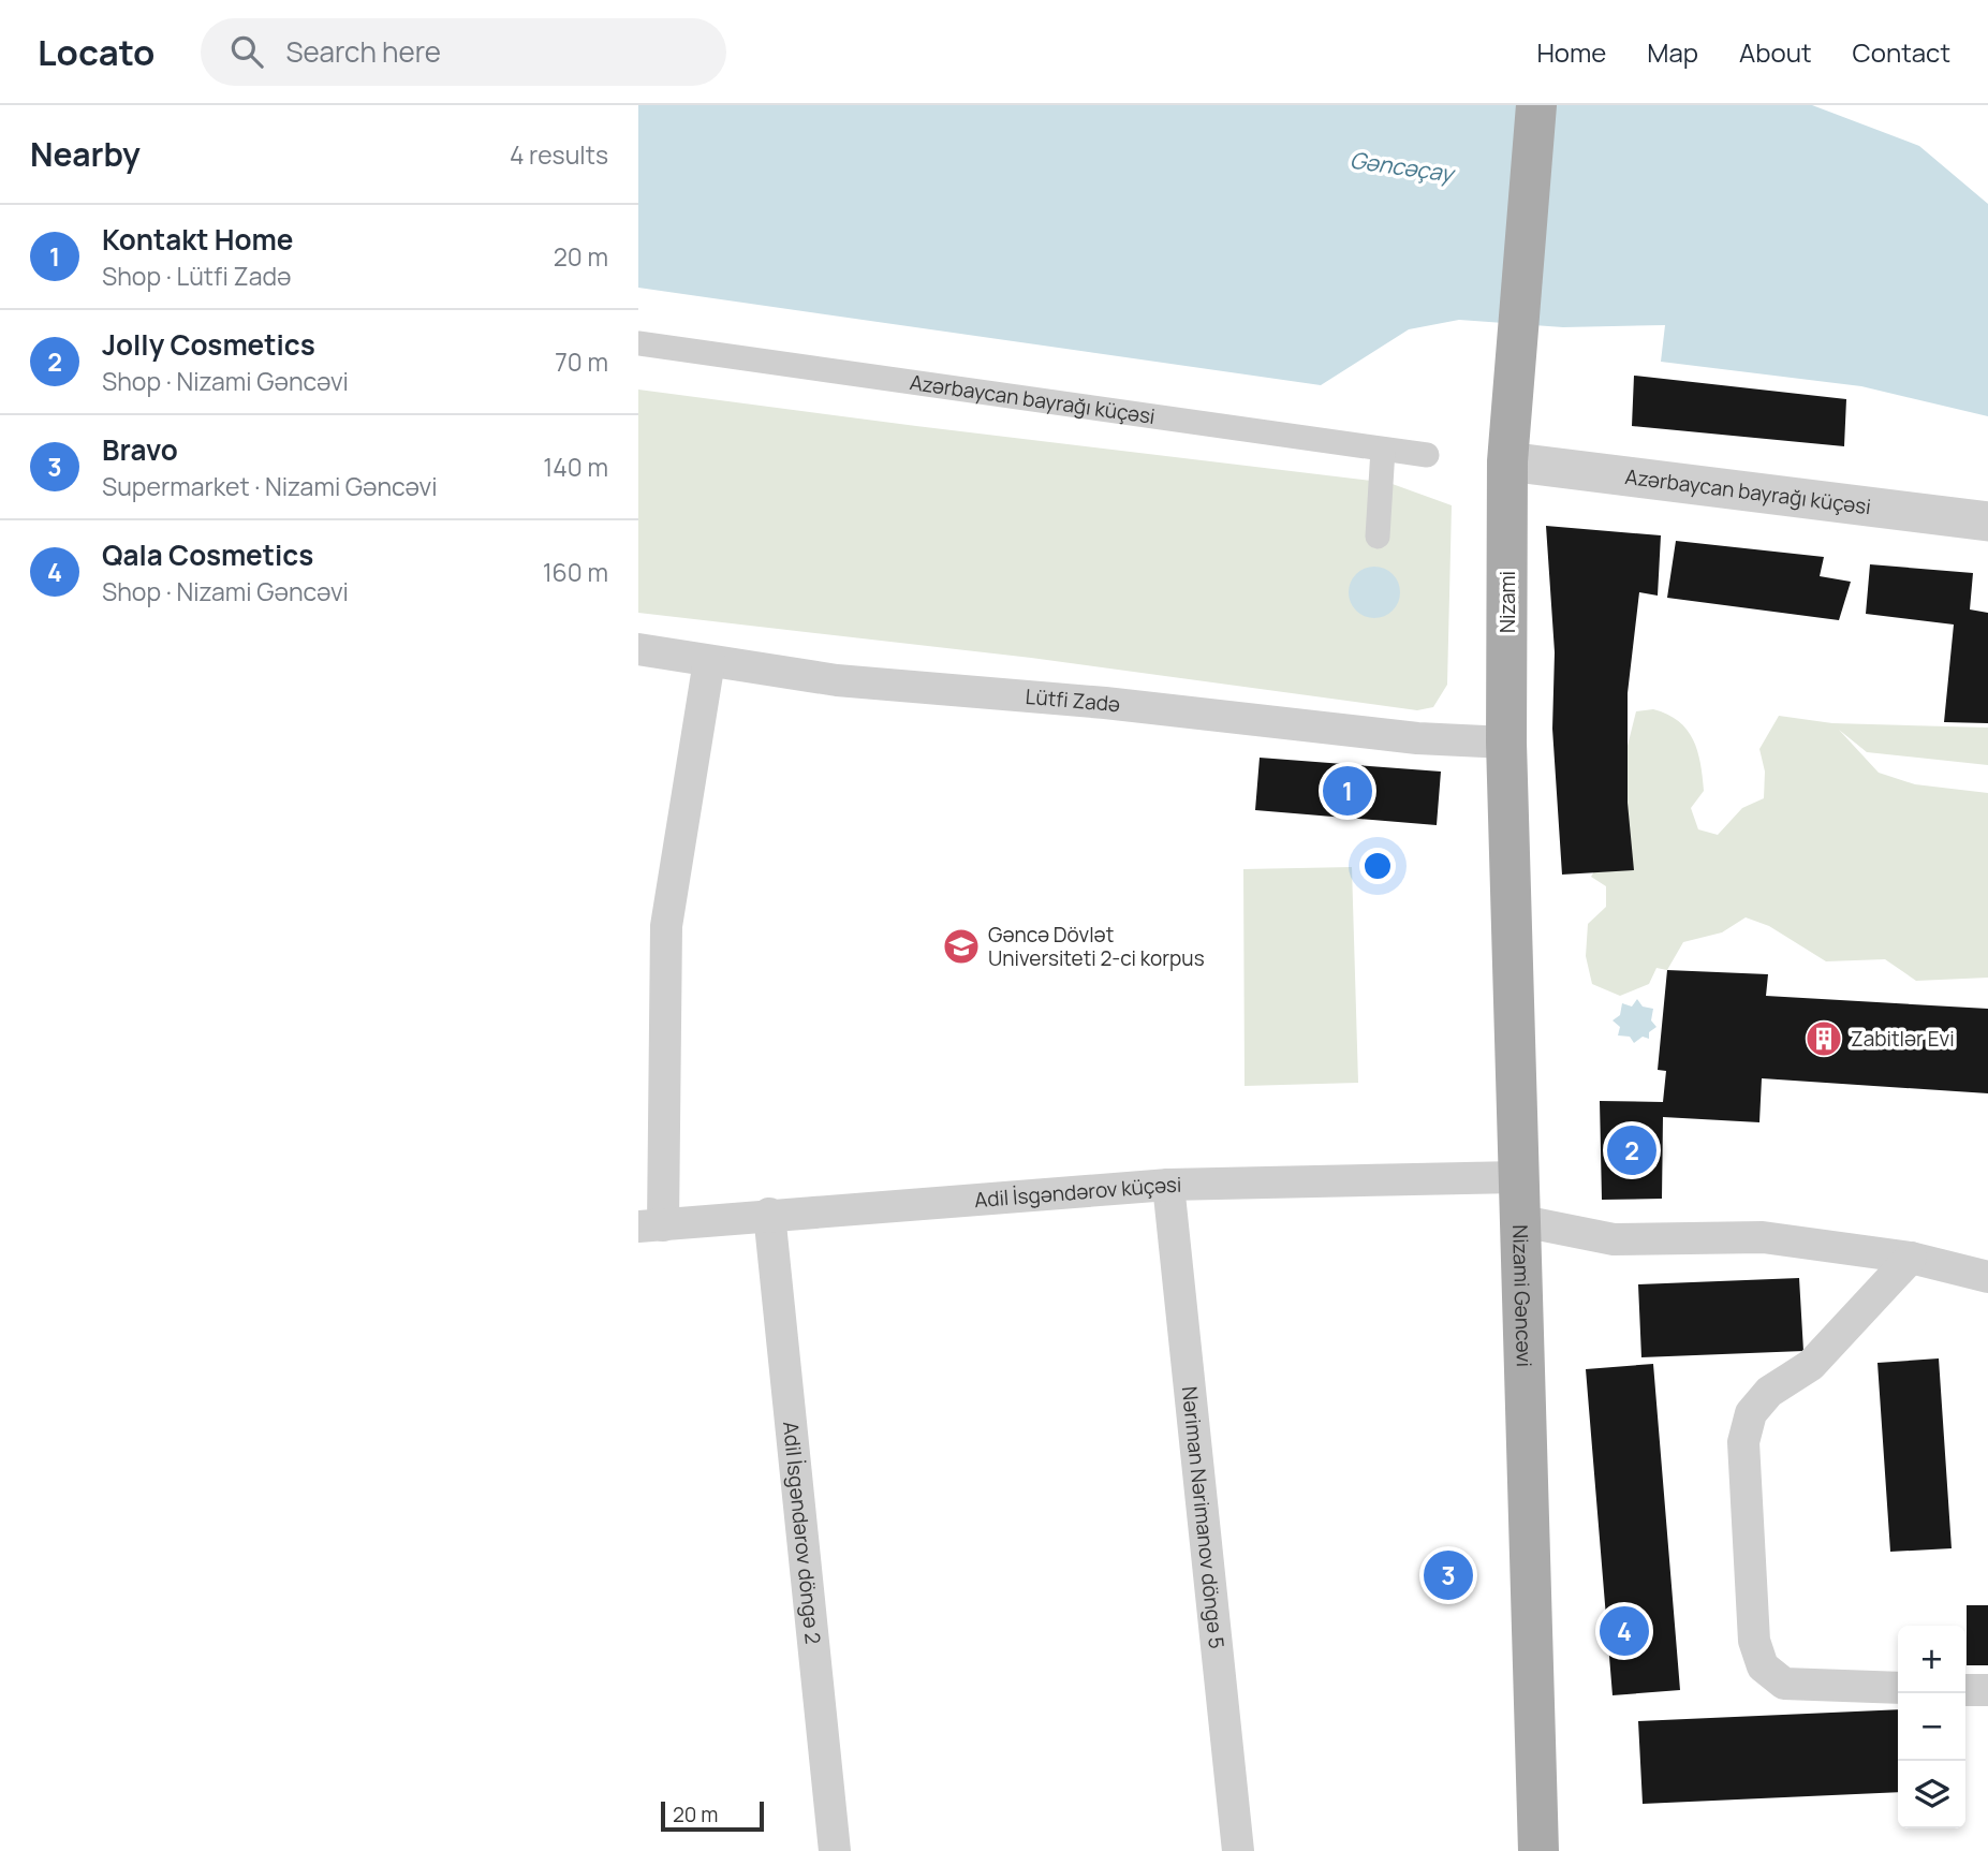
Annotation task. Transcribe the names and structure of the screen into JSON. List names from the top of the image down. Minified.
{"streets":{"main road":["Nizami","Nizami Gəncəvi"],"street":["Azərbaycan bayrağı küçəsi","Lütfi Zadə","Adil İsgəndərov küçəsi","Nəriman Nərimanov döngə 5","Adil İsgəndərov döngə 2"]},"crossings":[["Azərbaycan bayrağı küçəsi","Nizami"],["Nizami","Lütfi Zadə"],["Nizami","Nizami Gəncəvi"],["Lütfi Zadə","Nizami Gəncəvi"],["Adil İsgəndərov küçəsi","Nizami Gəncəvi"],["Adil İsgəndərov küçəsi","Nəriman Nərimanov döngə 5"],["Adil İsgəndərov küçəsi","Adil İsgəndərov döngə 2"]],"water":["Gəncəçay"],"places":{"school or university":["Gəncə Dövlət Universiteti 2-ci korpus"],"building":["Zabitlər Evi"]},"scale_bar":"20 m","page":{"header":"Locato","search":"Search here","nav":["Home","Map","About","Contact"],"heading":["Nearby","4 results"],"list":[{"mark":"1","name":"Kontakt Home","note":"Shop · Lütfi Zadə","value":"20 m"},{"mark":"2","name":"Jolly Cosmetics","note":"Shop · Nizami Gəncəvi","value":"70 m"},{"mark":"3","name":"Bravo","note":"Supermarket · Nizami Gəncəvi","value":"140 m"},{"mark":"4","name":"Qala Cosmetics","note":"Shop · Nizami Gəncəvi","value":"160 m"}],"pins":["1","2","3","4"],"map_buttons":["+","−"],"scale":"20 m"}}
